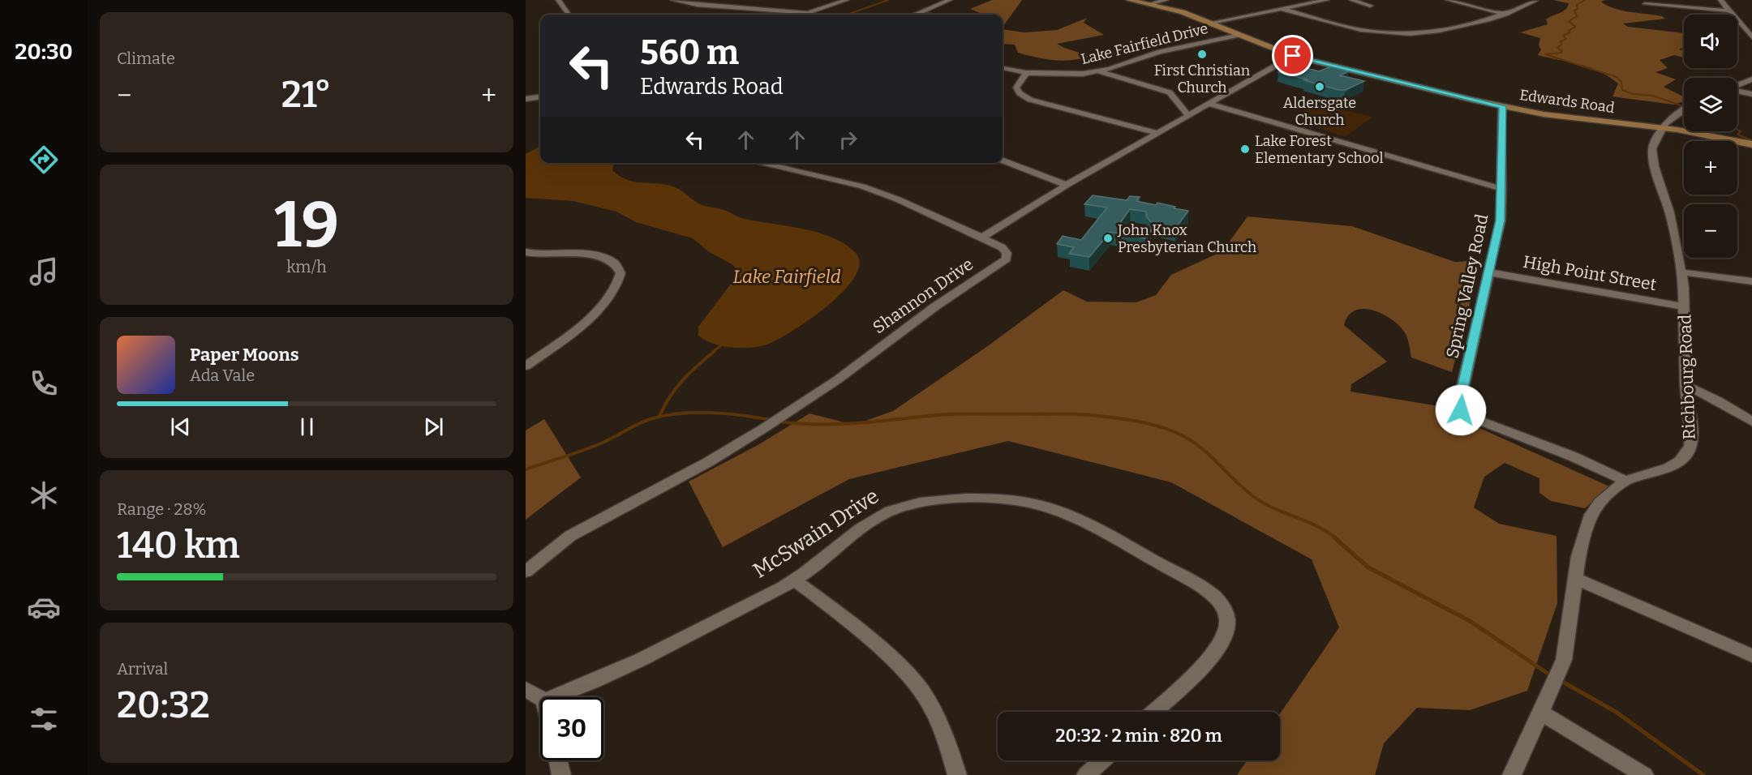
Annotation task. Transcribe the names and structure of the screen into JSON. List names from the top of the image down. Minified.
{"streets":{"street":["Lake Fairfield Drive","Edwards Road","High Point Street","Spring Valley Road","Shannon Drive","Richbourg Road","McSwain Drive"]},"crossings":[["Lake Fairfield Drive","Edwards Road"],["Edwards Road","Spring Valley Road"],["Edwards Road","Shannon Drive"],["Edwards Road","Richbourg Road"],["High Point Street","Spring Valley Road"],["High Point Street","Richbourg Road"],["Spring Valley Road","Richbourg Road"]],"water":["Lake Fairfield"],"places":["First Christian Church","Aldersgate Church","Lake Forest Elementary School","John Knox Presbyterian Church"],"page":{"tabs":"20:30","tile":["Climate",["19","km/h"],["Range · 28%","140 km"],["Arrival","20:32"]],"map_buttons":["+","−"],"turn":["560 m","Edwards Road"],"heat":["−","21°","+"],"song":["Paper Moons","Ada Vale"],"limit":"30","trip":"20:32 · 2 min · 820 m"}}
